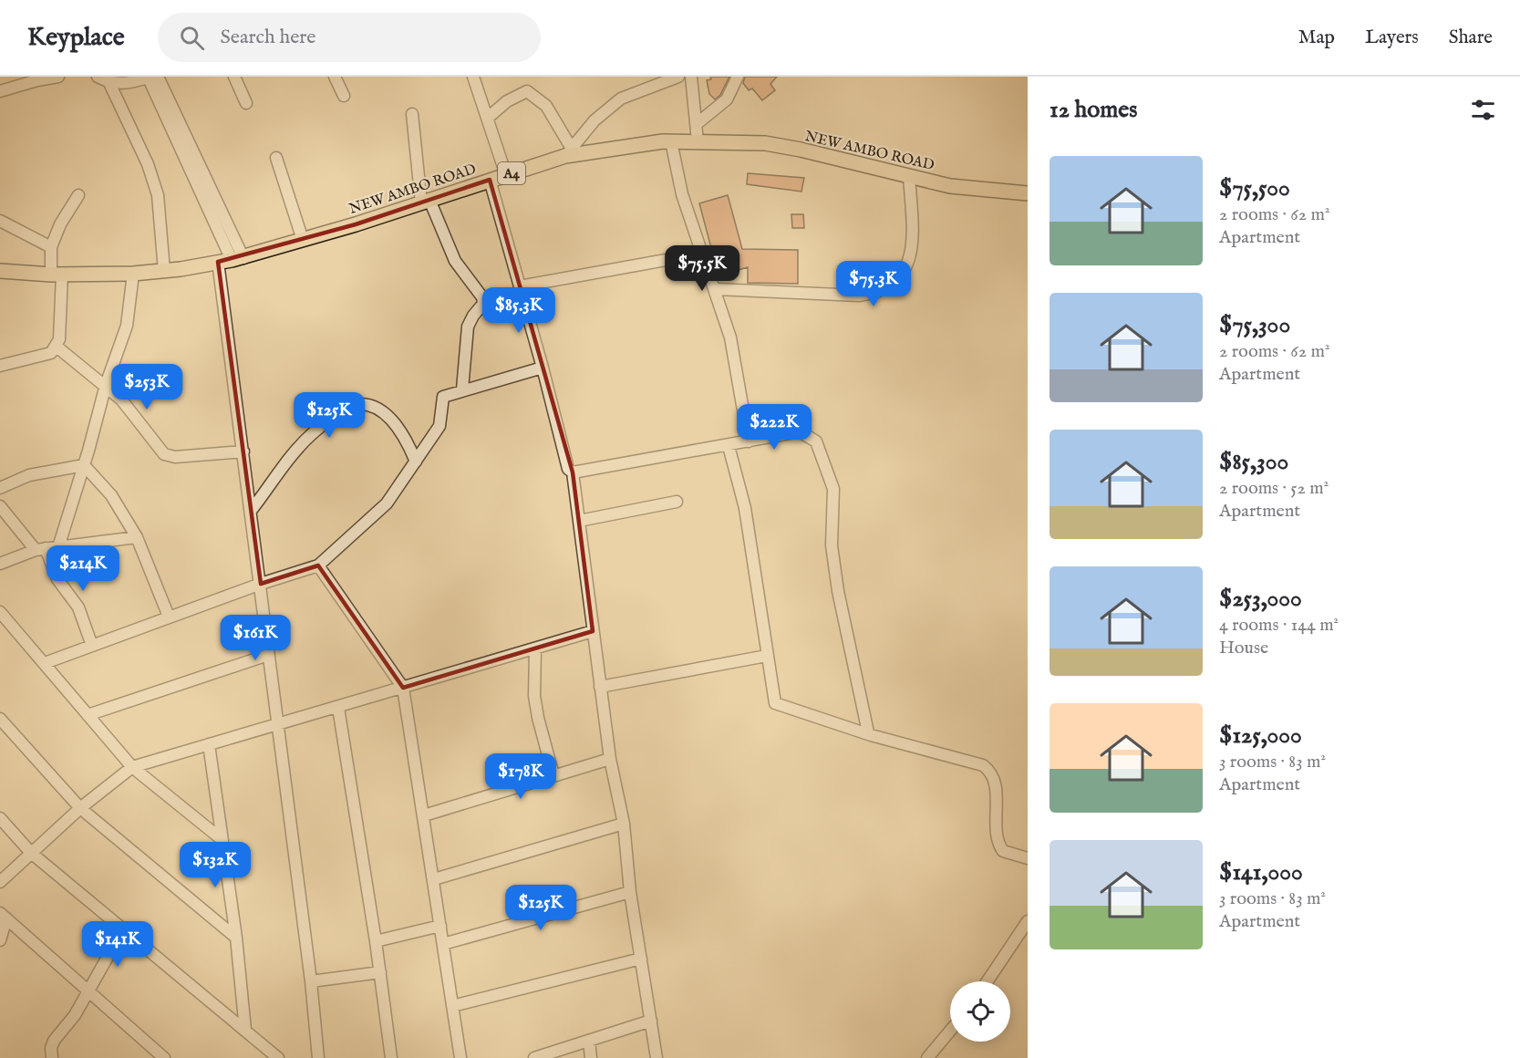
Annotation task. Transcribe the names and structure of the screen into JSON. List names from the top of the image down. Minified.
{"streets":{"main road":["NEW AMBO ROAD","A4"]},"page":{"header":"Keyplace","search":"Search here","nav":["Map","Layers","Share"],"heading":"12 homes","list":[{"name":"$75,500","note":"2 rooms · 62 m² · Apartment"},{"name":"$75,300","note":"2 rooms · 62 m² · Apartment"},{"name":"$85,300","note":"2 rooms · 52 m² · Apartment"},{"name":"$253,000","note":"4 rooms · 144 m² · House"},{"name":"$125,000","note":"3 rooms · 83 m² · Apartment"},{"name":"$141,000","note":"3 rooms · 83 m² · Apartment"}],"price":["$75.5K","$75.3K","$85.3K","$253K","$125K","$222K","$214K","$161K","$178K","$132K","$125K","$141K"]}}
